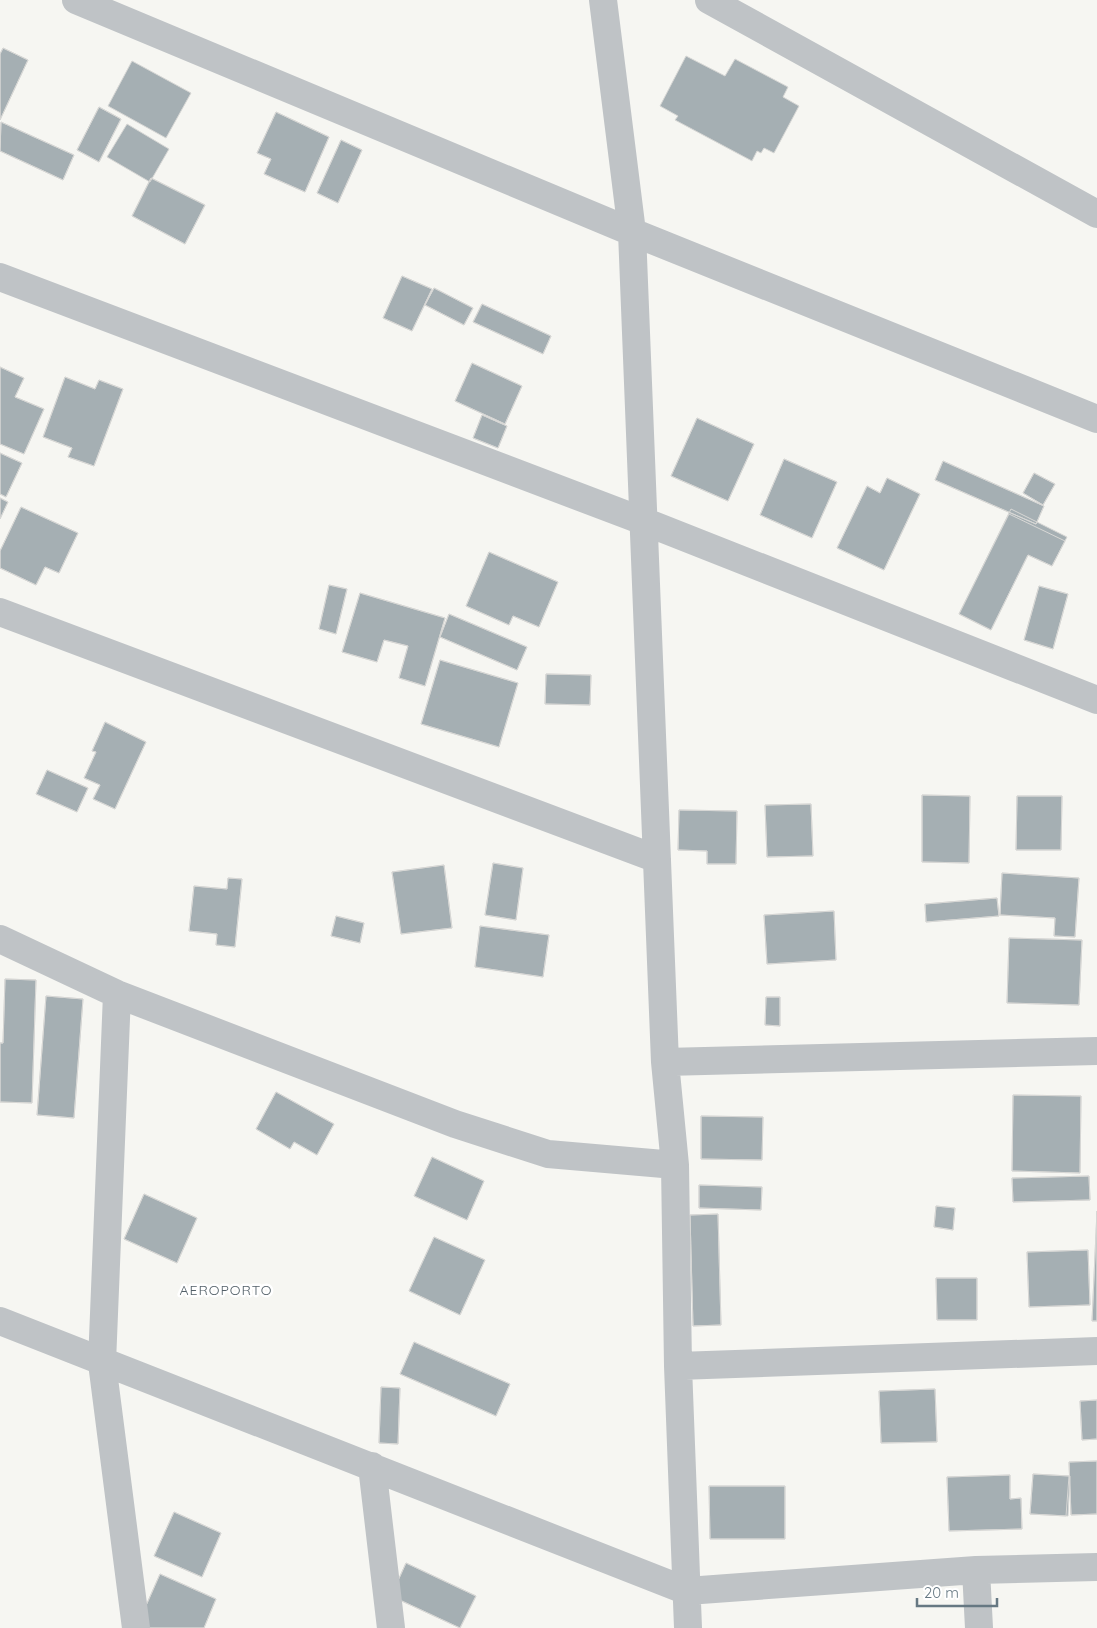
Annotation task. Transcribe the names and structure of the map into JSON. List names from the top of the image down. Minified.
{"districts":["AEROPORTO"],"scale_bar":"20 m"}
